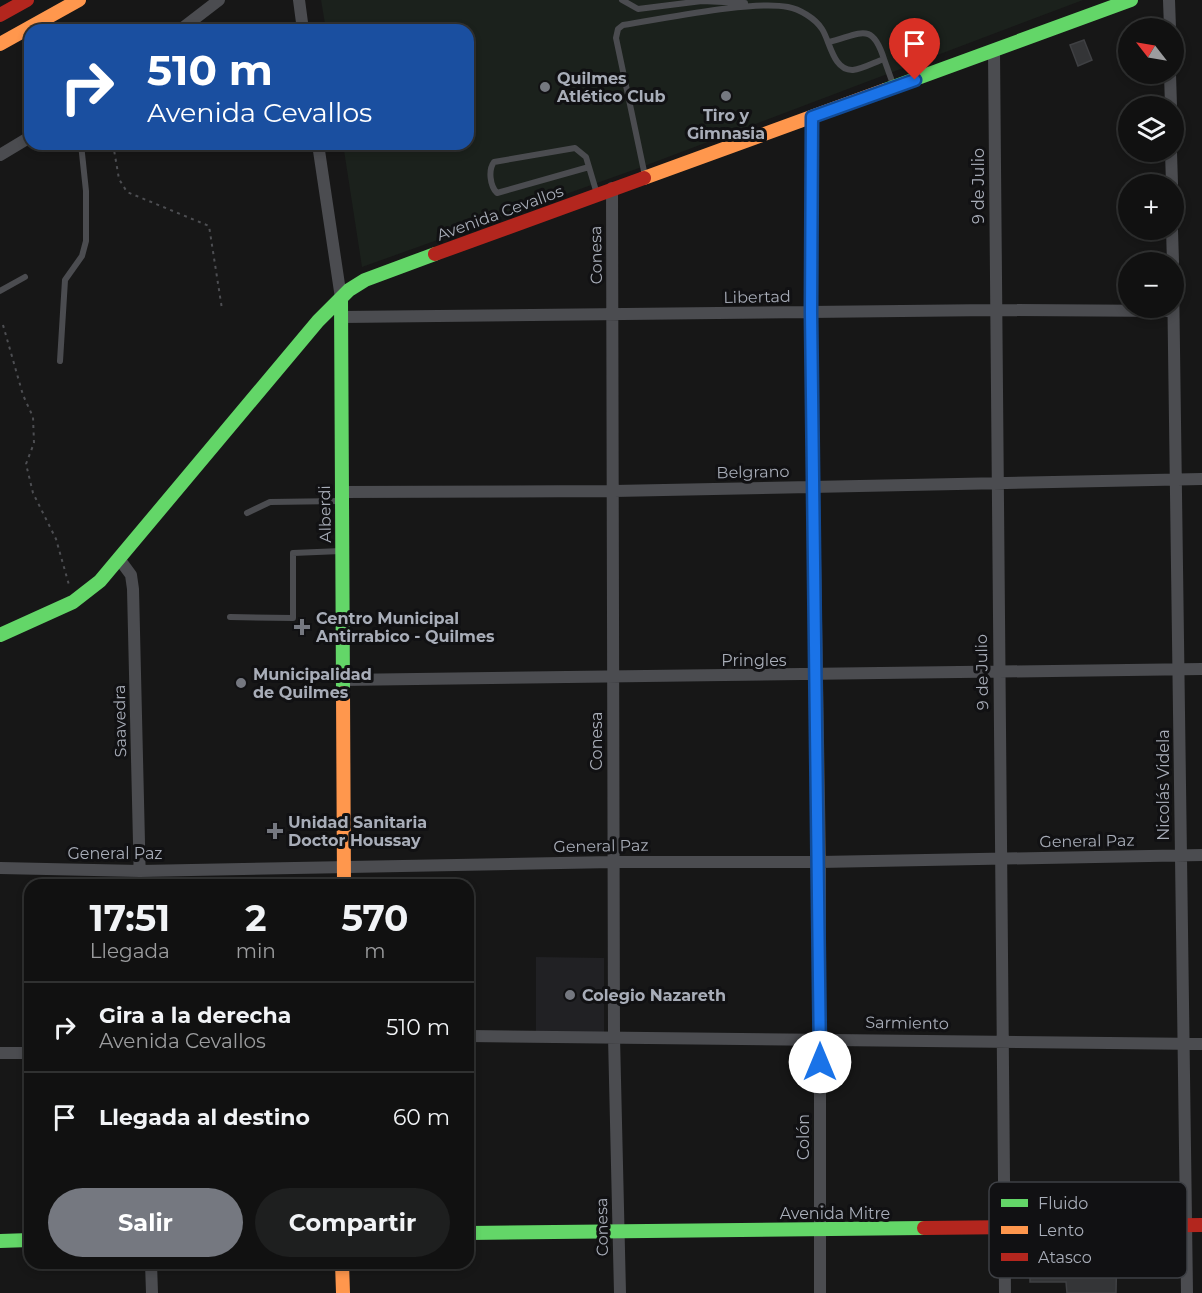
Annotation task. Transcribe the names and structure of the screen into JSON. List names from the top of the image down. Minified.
{"streets":{"main road":["Avenida Cevallos","Alberdi","Avenida Mitre"],"street":["9 de Julio","Conesa","Libertad","Belgrano","Pringles","Saavedra","Nicolás Videla","General Paz","Sarmiento","Colón"]},"crossings":[["9 de Julio","Avenida Cevallos"],["9 de Julio","Libertad"],["9 de Julio","Belgrano"],["9 de Julio","Pringles"],["9 de Julio","General Paz"],["9 de Julio","Sarmiento"],["Avenida Cevallos","Conesa"],["Avenida Cevallos","Alberdi"],["Avenida Cevallos","Saavedra"],["Avenida Cevallos","Colón"],["Conesa","Libertad"],["Conesa","Belgrano"],["Conesa","Pringles"],["Conesa","General Paz"],["Conesa","Sarmiento"],["Conesa","Avenida Mitre"],["Libertad","Alberdi"],["Libertad","Colón"],["Belgrano","Alberdi"],["Belgrano","Nicolás Videla"],["Belgrano","Colón"],["Alberdi","Pringles"],["Alberdi","General Paz"],["Pringles","Nicolás Videla"],["Pringles","Colón"],["Saavedra","General Paz"],["Nicolás Videla","General Paz"],["Nicolás Videla","Sarmiento"],["General Paz","Colón"],["Sarmiento","Colón"],["Colón","Avenida Mitre"]],"places":{"other":["Quilmes Atlético Club","Tiro y Gimnasia","Municipalidad de Quilmes","Colegio Nazareth"],"health":["Centro Municipal Antirrabico - Quilmes","Unidad Sanitaria Doctor Houssay"]},"legend":["Fluido","Lento","Atasco"],"north":"top left","page":{"map_buttons":["+","−"],"turn":["510 m","Avenida Cevallos"],"eta":["17:51","Llegada","2","min","570","m"],"list":[{"name":"Gira a la derecha","note":"Avenida Cevallos","value":"510 m"},{"name":"Llegada al destino","value":"60 m"}],"buttons":["Salir","Compartir"]}}
